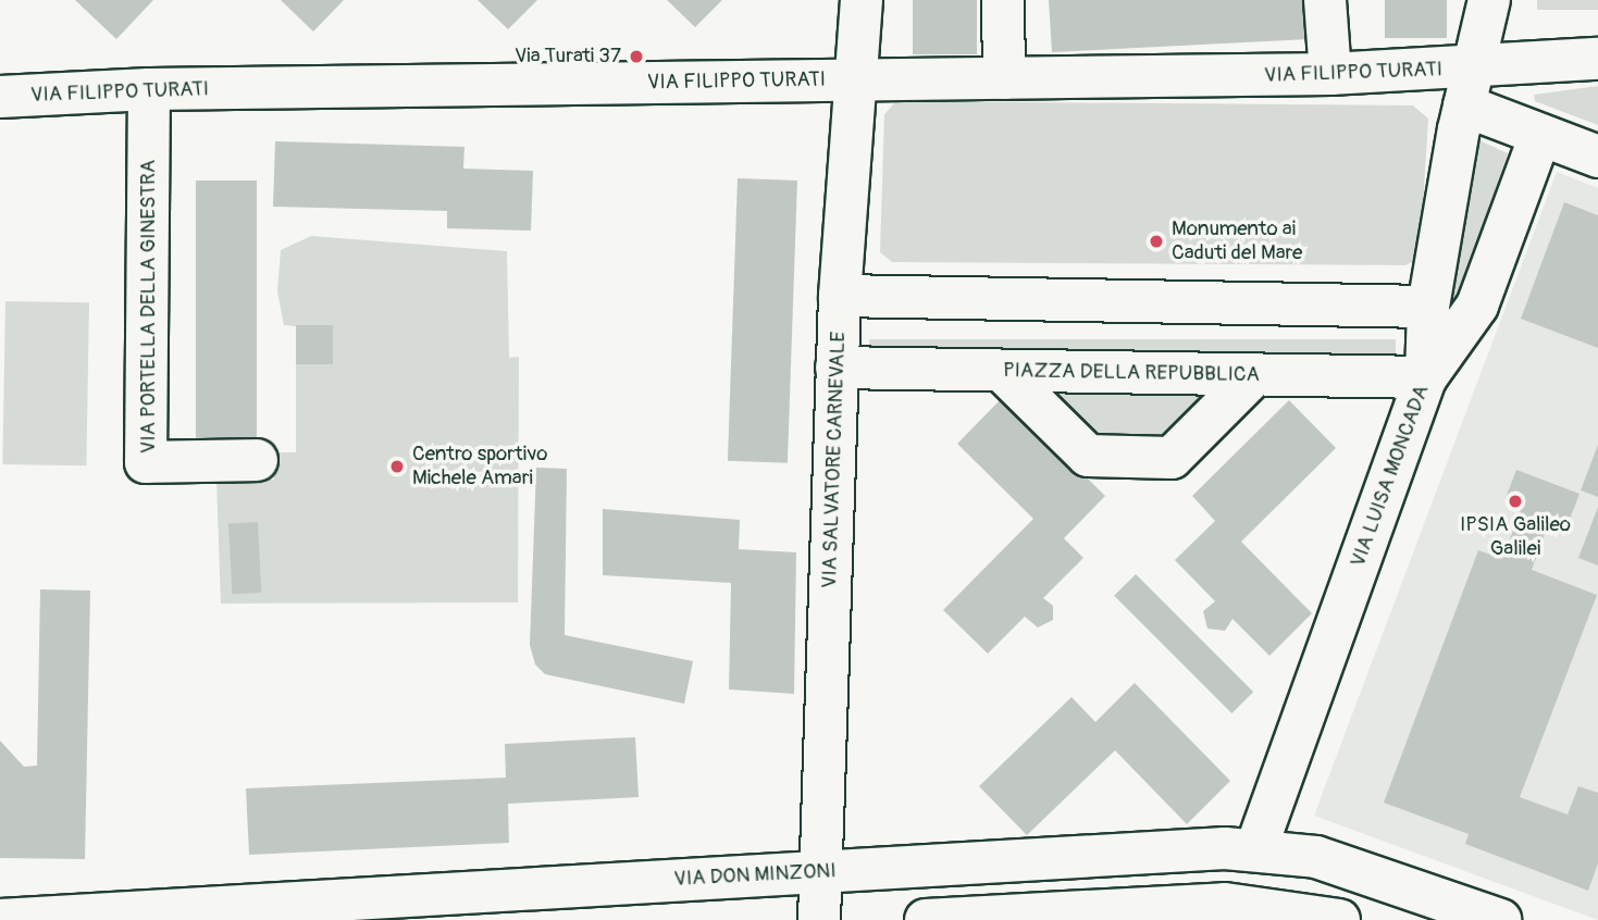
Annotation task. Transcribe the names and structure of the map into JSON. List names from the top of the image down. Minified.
{"streets":{"street":["VIA FILIPPO TURATI","VIA PORTELLA DELLA GINESTRA","PIAZZA DELLA REPUBBLICA","VIA SALVATORE CARNEVALE","VIA LUISA MONCADA","VIA DON MINZONI"]},"crossings":[["VIA FILIPPO TURATI","VIA PORTELLA DELLA GINESTRA"],["VIA FILIPPO TURATI","VIA SALVATORE CARNEVALE"],["VIA FILIPPO TURATI","VIA LUISA MONCADA"],["PIAZZA DELLA REPUBBLICA","VIA SALVATORE CARNEVALE"],["PIAZZA DELLA REPUBBLICA","VIA LUISA MONCADA"],["VIA SALVATORE CARNEVALE","VIA DON MINZONI"],["VIA LUISA MONCADA","VIA DON MINZONI"]],"places":["Via Turati 37","Monumento ai Caduti del Mare","Centro sportivo Michele Amari","IPSIA Galileo Galilei"]}
